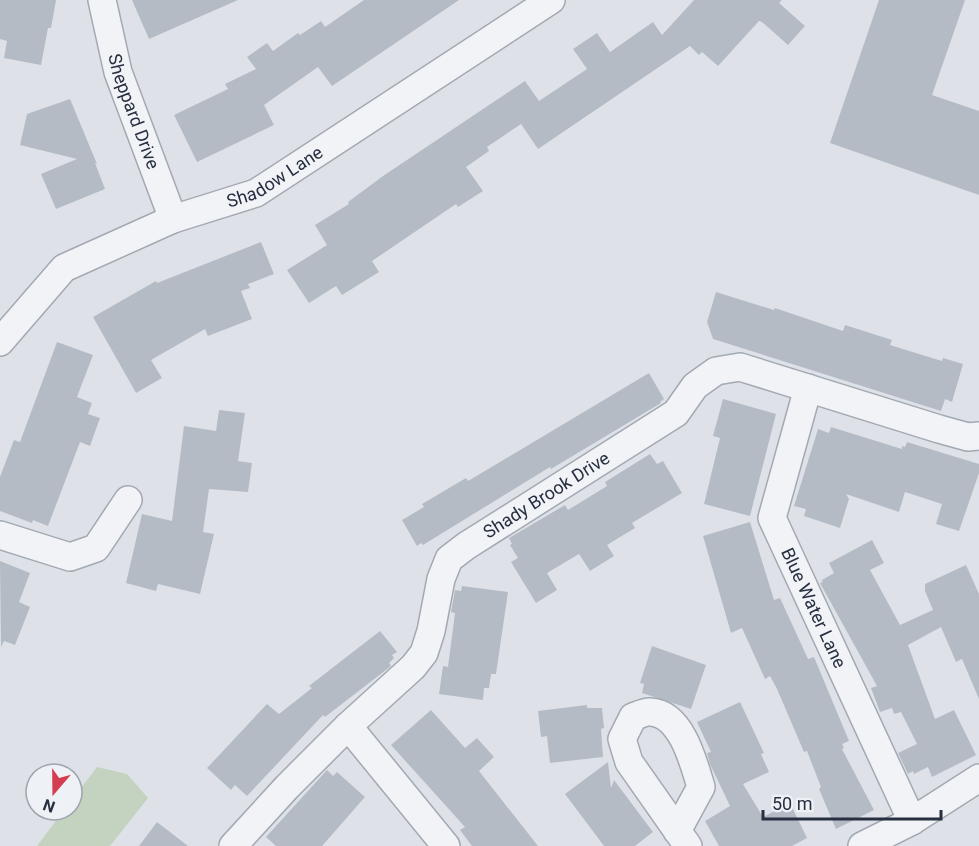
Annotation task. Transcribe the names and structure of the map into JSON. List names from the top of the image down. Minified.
{"streets":{"street":["Sheppard Drive","Shadow Lane","Shady Brook Drive","Blue Water Lane"]},"crossings":[["Sheppard Drive","Shadow Lane"],["Shady Brook Drive","Blue Water Lane"]],"scale_bar":"50 m","north":"bottom"}
